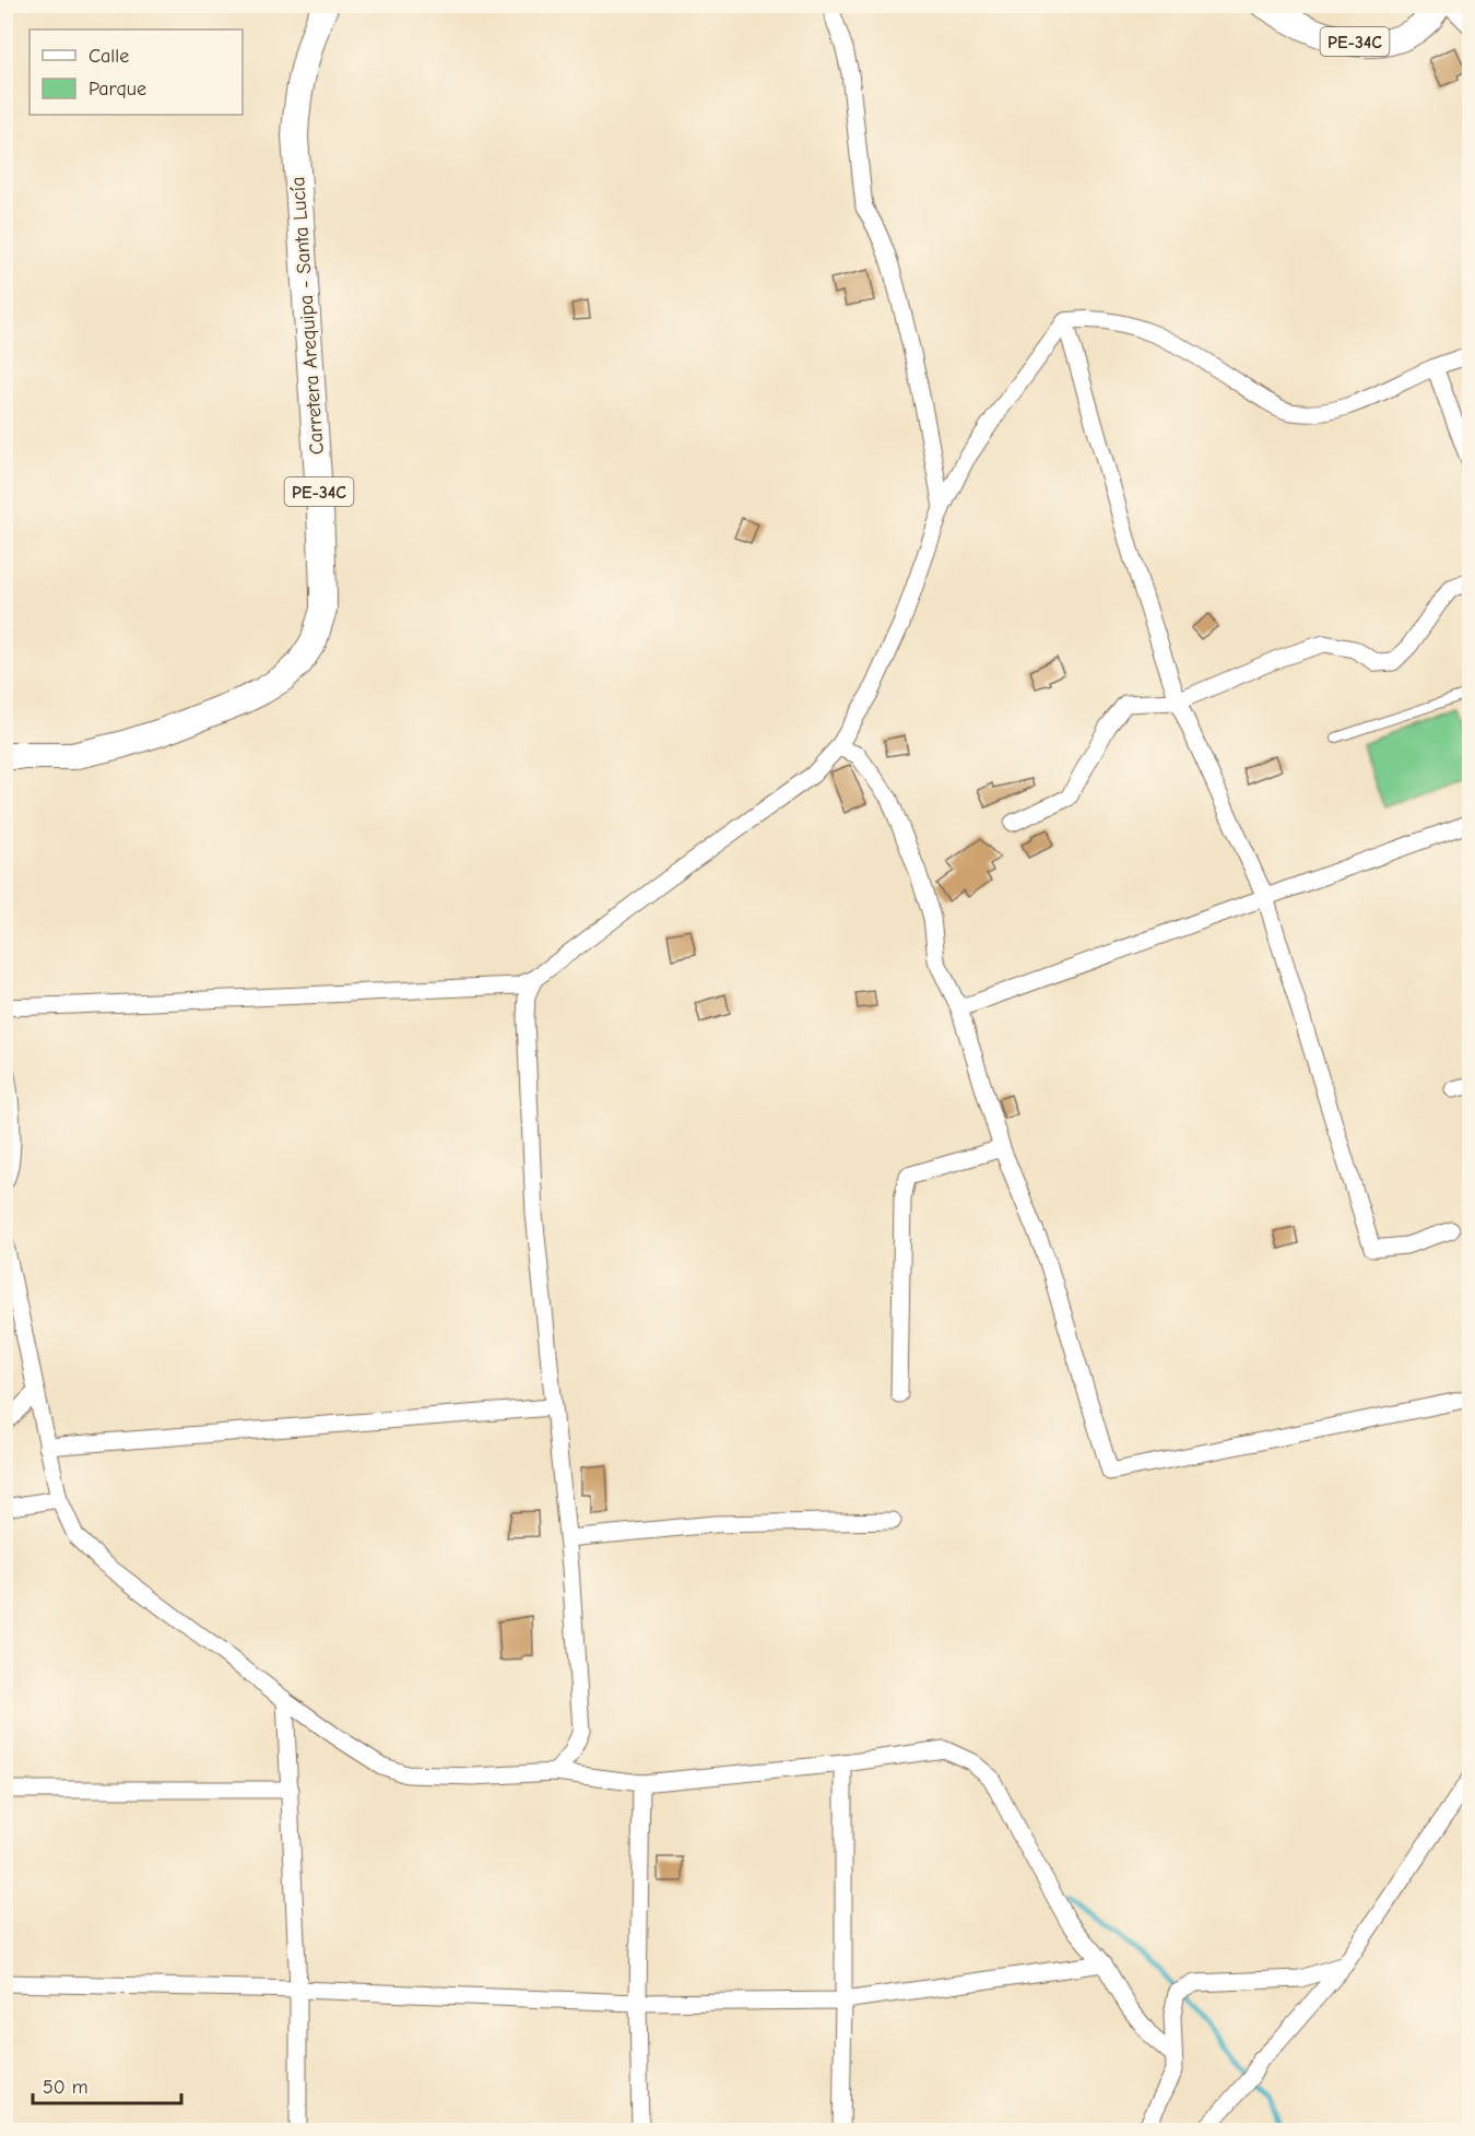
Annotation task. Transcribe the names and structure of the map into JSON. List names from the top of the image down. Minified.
{"streets":{"main road":["PE-34C","Carretera Arequipa - Santa Lucía"]},"legend":["Calle","Parque"],"scale_bar":"50 m"}
